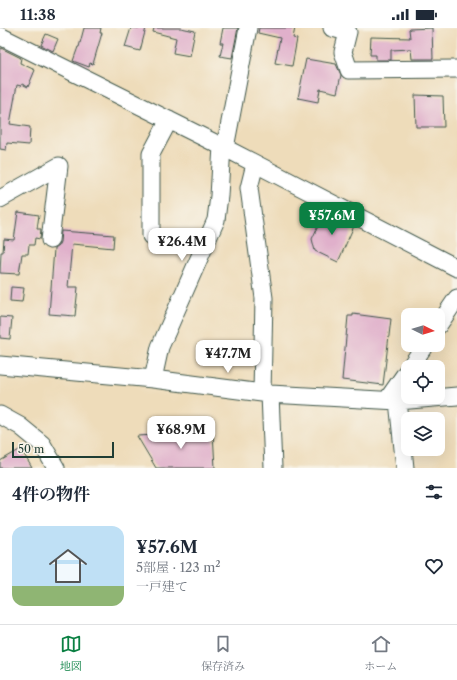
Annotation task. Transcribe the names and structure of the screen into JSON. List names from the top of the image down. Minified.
{"scale_bar":"50 m","north":"right","page":{"status":"11:38","price":["¥57.6M","¥26.4M","¥47.7M","¥68.9M"],"scale":"50 m","heading":"4件の物件","list":[{"name":"¥57.6M","note":"5部屋 · 123 m² · 一戸建て"}],"tabs":["地図","保存済み","ホーム"]}}
